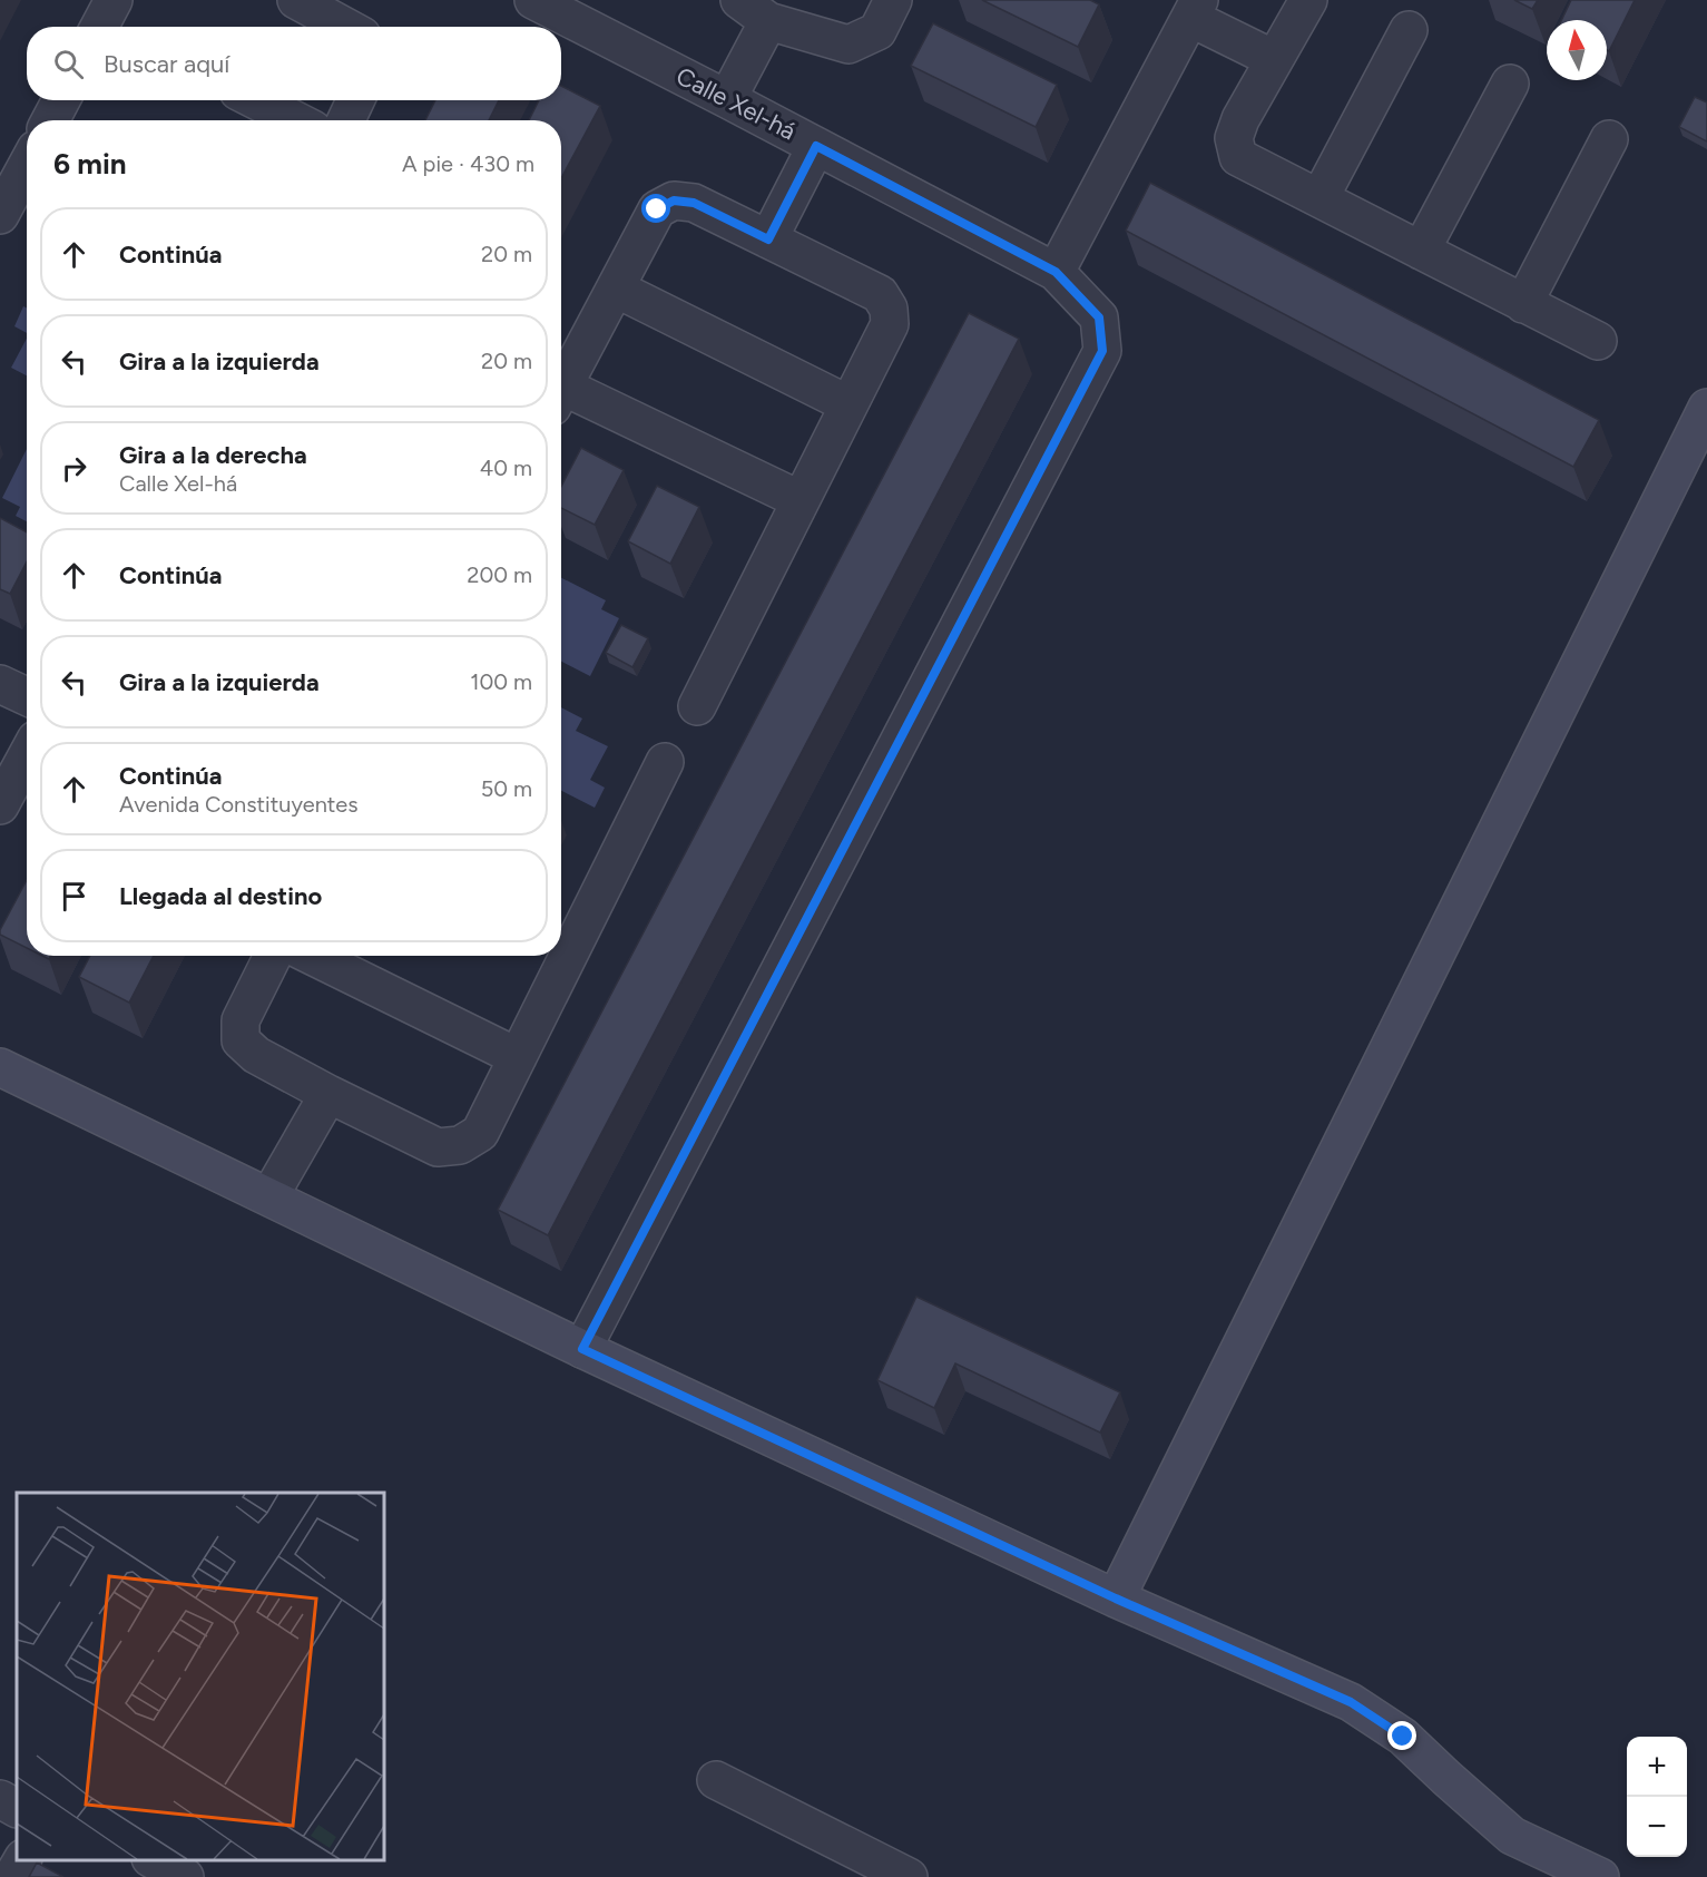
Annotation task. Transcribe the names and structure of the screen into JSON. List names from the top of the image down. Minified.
{"streets":{"street":["Calle Xel-há"]},"north":"top","page":{"search":"Buscar aquí","heading":["6 min","A pie · 430 m"],"list":[["Continúa","20 m"],["Gira a la izquierda","20 m"],["Gira a la derecha","Calle Xel-há","40 m"],["Continúa","200 m"],["Gira a la izquierda","100 m"],["Continúa","Avenida Constituyentes","50 m"],"Llegada al destino"],"map_buttons":["+","−"]}}
